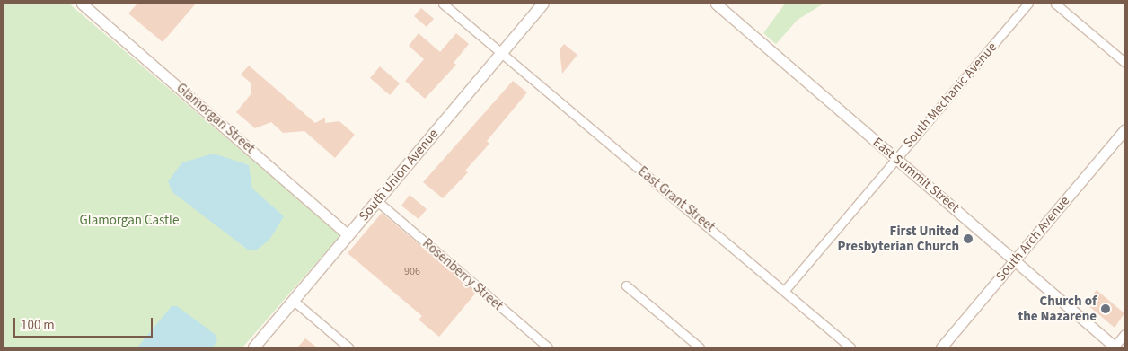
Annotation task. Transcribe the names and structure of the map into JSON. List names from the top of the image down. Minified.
{"streets":{"main road":["South Union Avenue"],"street":["South Mechanic Avenue","Glamorgan Street","East Summit Street","East Grant Street","South Arch Avenue","Rosenberry Street"]},"crossings":[["South Mechanic Avenue","East Summit Street"],["South Mechanic Avenue","East Grant Street"],["Glamorgan Street","South Union Avenue"],["South Union Avenue","East Grant Street"],["South Union Avenue","Rosenberry Street"],["East Summit Street","South Arch Avenue"]],"parks":["Glamorgan Castle"],"places":["First United Presbyterian Church","Church of the Nazarene"],"house_numbers":["906"],"scale_bar":"100 m"}
